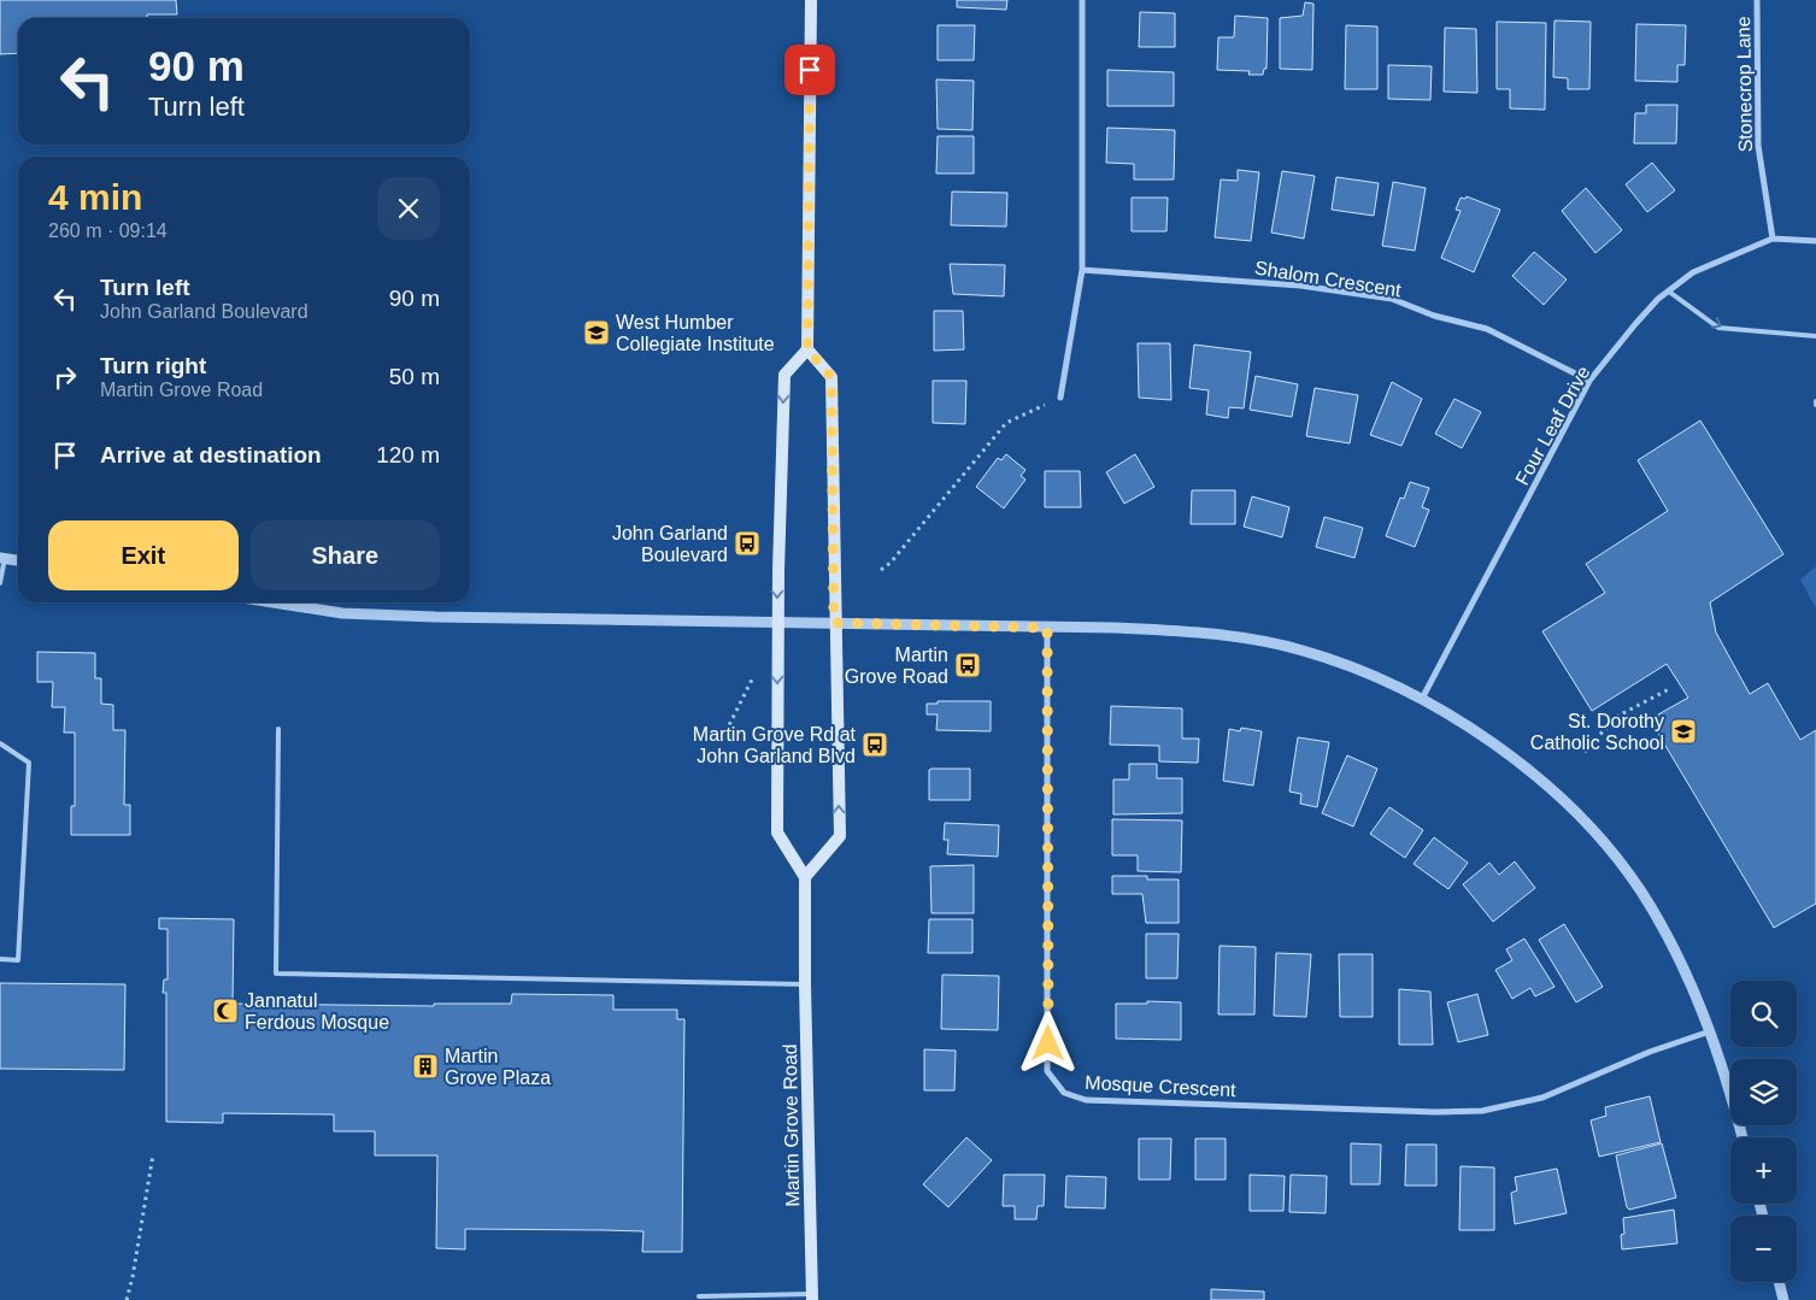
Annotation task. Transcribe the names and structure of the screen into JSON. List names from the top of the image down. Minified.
{"streets":{"main road":["Martin Grove Road"],"street":["Stonecrop Lane","Shalom Crescent","Four Leaf Drive","Mosque Crescent"]},"crossings":[["Stonecrop Lane","Four Leaf Drive"],["Shalom Crescent","Four Leaf Drive"]],"places":{"school or university":["West Humber Collegiate Institute","St. Dorothy Catholic School"],"bus stop":["John Garland Boulevard","Martin Grove Road","Martin Grove Rd at John Garland Blvd"],"mosque":["Jannatul Ferdous Mosque"],"building":["Martin Grove Plaza"]},"page":{"turn":["90 m","Turn left"],"heading":["4 min","260 m · 09:14"],"list":[{"name":"Turn left","note":"John Garland Boulevard","value":"90 m"},{"name":"Turn right","note":"Martin Grove Road","value":"50 m"},{"name":"Arrive at destination","value":"120 m"}],"buttons":["Exit","Share"],"map_buttons":["+","−"]}}
